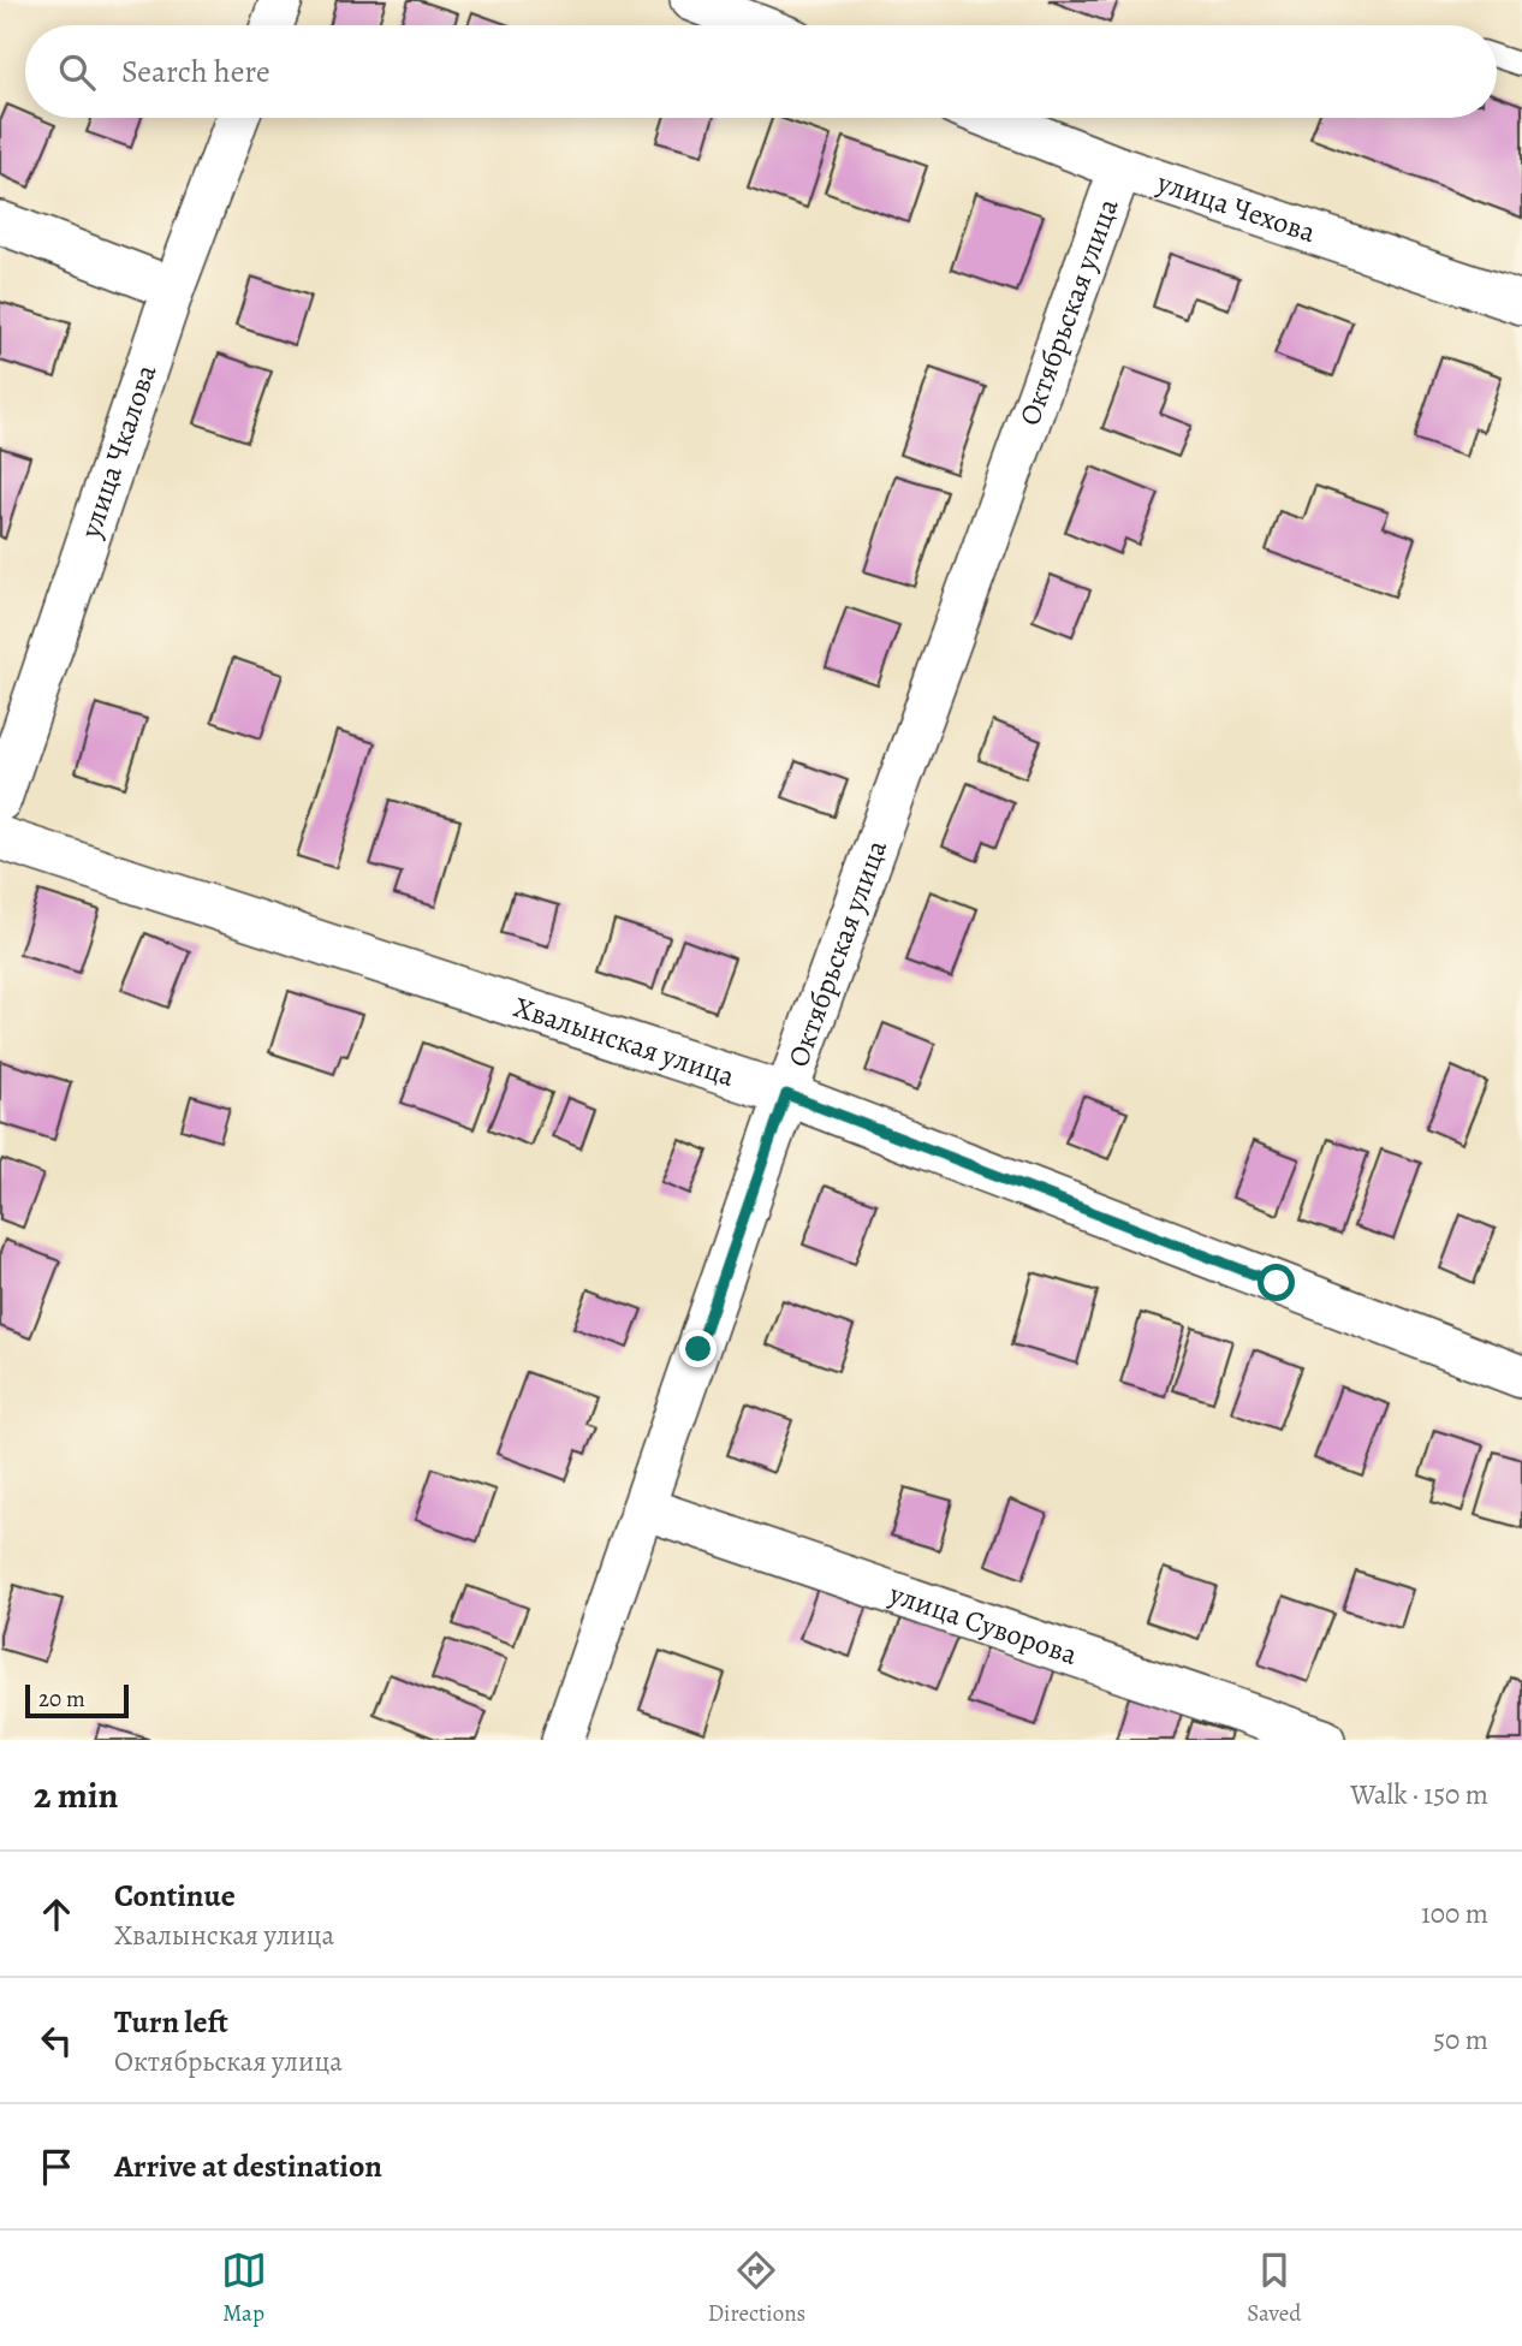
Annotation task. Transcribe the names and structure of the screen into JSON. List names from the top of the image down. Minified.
{"streets":{"street":["улица Чехова","Октябрьская улица","улица Чкалова","Хвалынская улица","улица Суворова"]},"crossings":[["улица Чехова","Октябрьская улица"],["Октябрьская улица","Хвалынская улица"],["Октябрьская улица","улица Суворова"]],"scale_bar":"20 m","page":{"search":"Search here","scale":"20 m","heading":["2 min","Walk · 150 m"],"list":[["Continue","Хвалынская улица","100 m"],["Turn left","Октябрьская улица","50 m"],"Arrive at destination"],"nav":["Map","Directions","Saved"]}}
